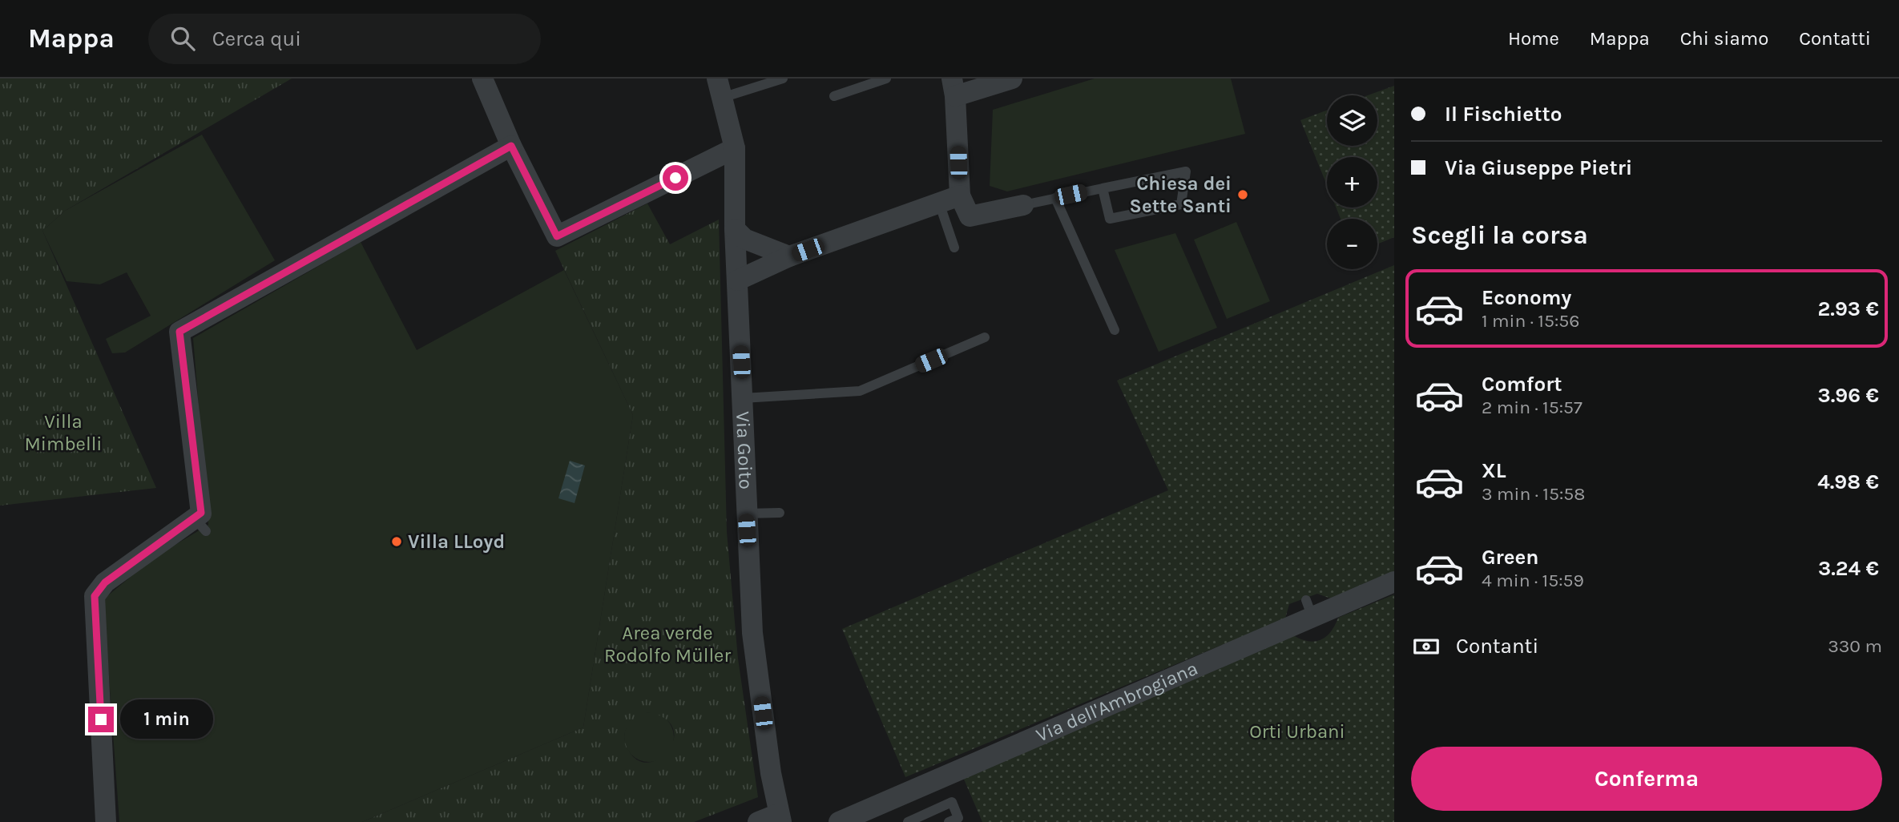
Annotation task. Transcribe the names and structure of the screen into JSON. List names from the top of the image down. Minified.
{"streets":{"street":["Via Goito","Via dell'Ambrogiana"]},"parks":["Villa Mimbelli","Area verde Rodolfo Müller","Orti Urbani"],"places":["Chiesa dei Sette Santi","Villa LLoyd"],"page":{"header":"Mappa","search":"Cerca qui","nav":["Home","Mappa","Chi siamo","Contatti"],"banner":["Il Fischietto","Via Giuseppe Pietri"],"map_buttons":["+","−"],"heading":"Scegli la corsa","list":[{"name":"Economy","note":"1 min · 15:56","value":"2.93 €"},{"name":"Comfort","note":"2 min · 15:57","value":"3.96 €"},{"name":"XL","note":"3 min · 15:58","value":"4.98 €"},{"name":"Green","note":"4 min · 15:59","value":"3.24 €"}],"pay":["Contanti","330 m"],"bubble":"1 min","buttons":"Conferma"}}
